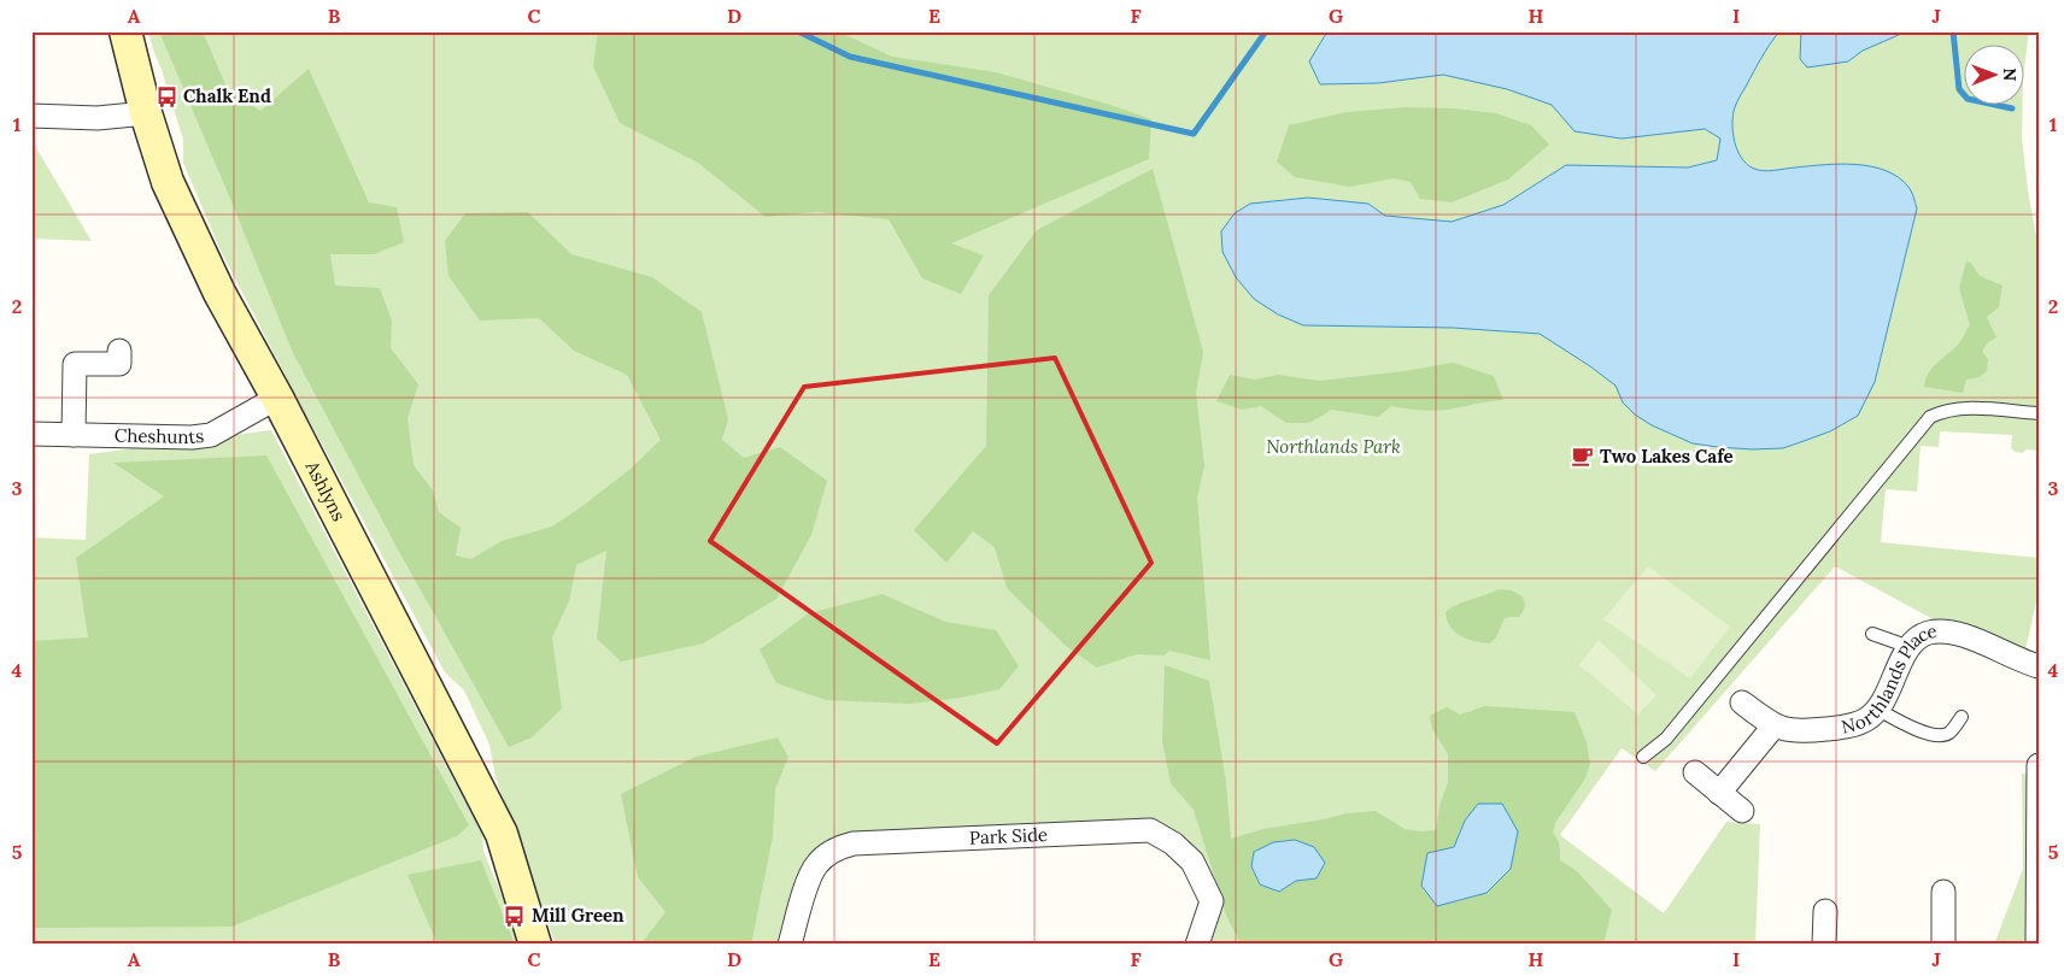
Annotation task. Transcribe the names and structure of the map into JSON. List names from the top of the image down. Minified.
{"streets":{"street":["Cheshunts","Ashlyns","Northlands Place","Park Side"]},"crossings":[["Cheshunts","Ashlyns"]],"parks":["Northlands Park"],"places":{"bus stop":["Chalk End","Mill Green"],"cafe":["Two Lakes Cafe"]},"north":"right","grid":{"columns":["A","B","C","D","E","F","G","H","I","J"],"rows":["1","2","3","4","5"]}}
